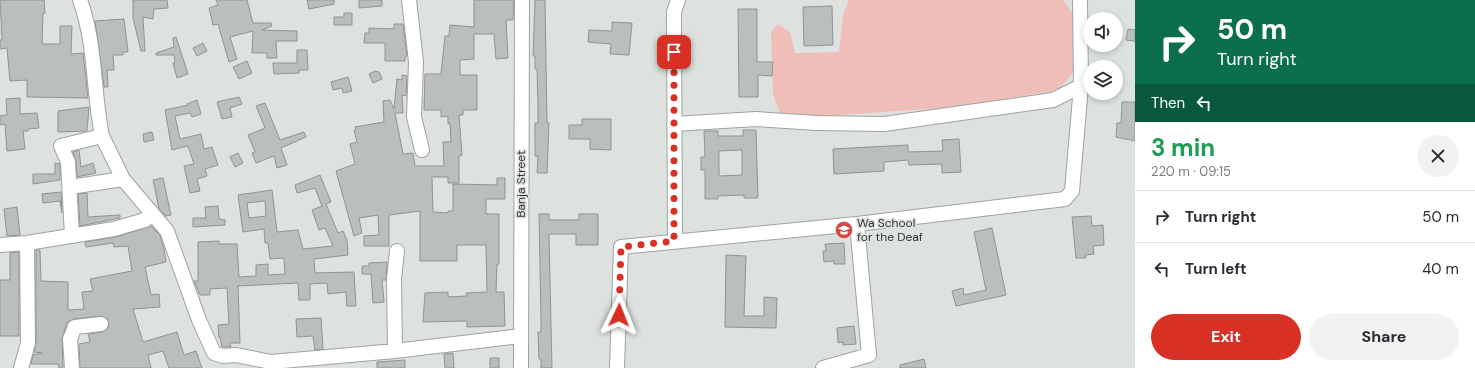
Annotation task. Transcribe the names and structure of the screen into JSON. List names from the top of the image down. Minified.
{"streets":{"street":["Banja Street"]},"places":{"school or university":["Wa School for the Deaf"]},"page":{"turn":["50 m","Turn right"],"then":"Then","heading":["3 min","220 m · 09:15"],"list":[{"name":"Turn right","value":"50 m"},{"name":"Turn left","value":"40 m"}],"buttons":["Exit","Share"]}}
